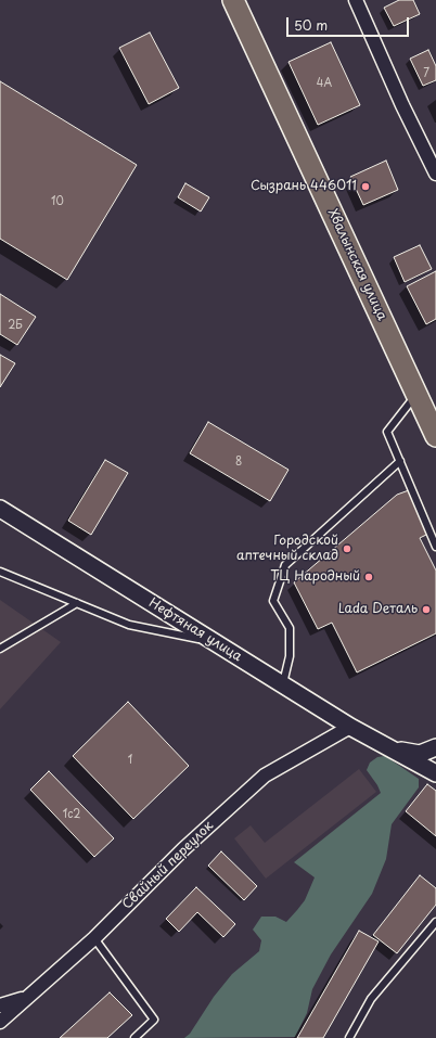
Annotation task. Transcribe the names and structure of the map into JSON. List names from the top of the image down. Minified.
{"streets":{"main road":["Хвалынская улица"],"street":["Нефтяная улица","Свайный переулок"]},"crossings":[["Нефтяная улица","Свайный переулок"]],"places":["Сызрань 446011","Городской аптечный склад","ТЦ Народный","Lada Dеталь"],"house_numbers":["7","4А","10","2Б","8","1","1с2"],"scale_bar":"50 m"}
